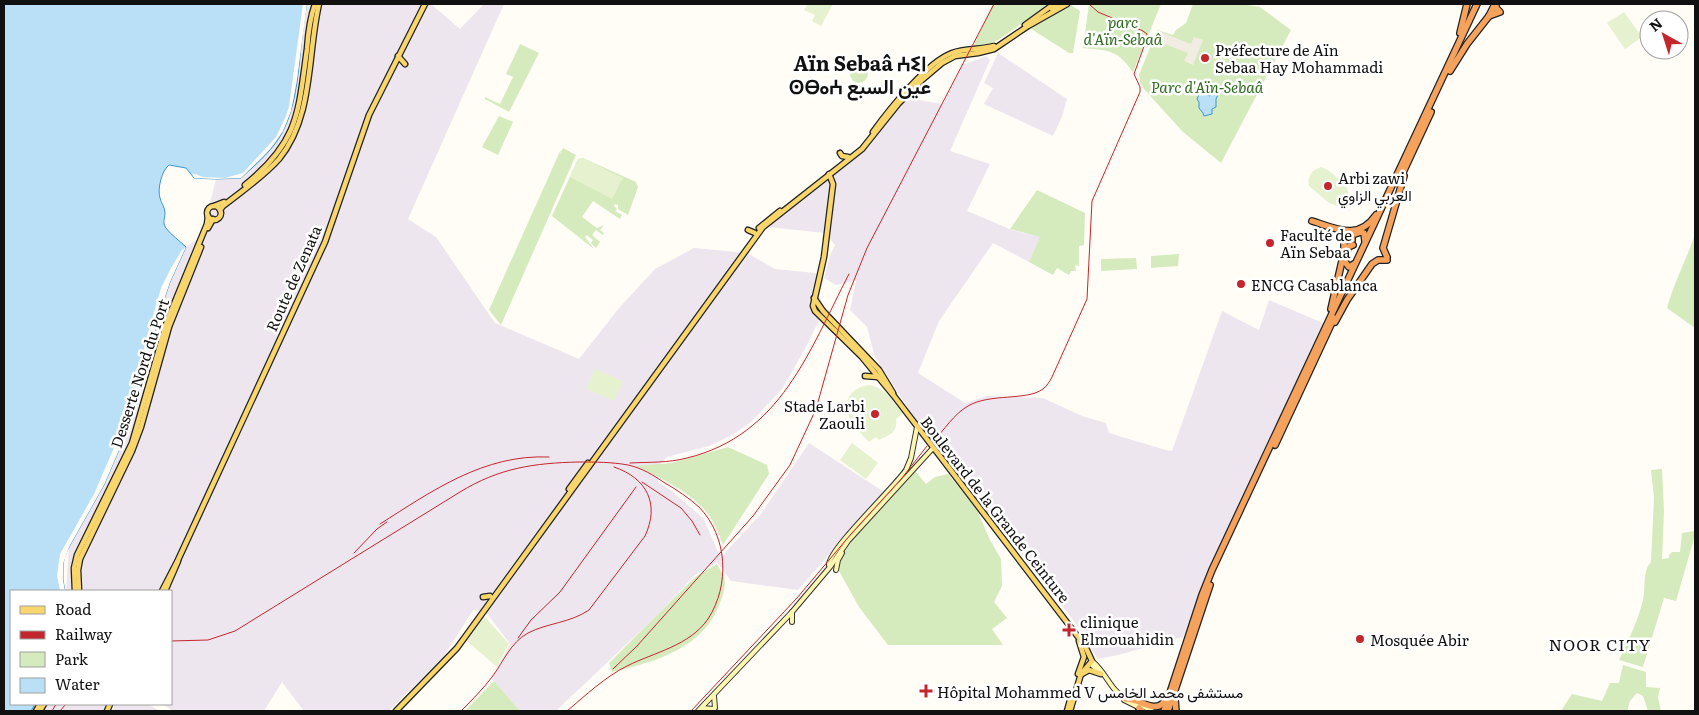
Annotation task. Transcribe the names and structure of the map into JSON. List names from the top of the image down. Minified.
{"streets":{"main road":["Route de Zenata","Desserte Nord du Port","Boulevard de la Grande Ceinture"]},"districts":["Aïn Sebaâ ⵄⵉⵏ ⵙⴱⴰⵄ عين السبع","NOOR CITY"],"parks":["parc d'Aïn-Sebaâ","Parc d'Aïn-Sebaâ"],"places":{"other":["Préfecture de Aïn Sebaa Hay Mohammadi","Arbi zawi العربي الزاوي","Faculté de Aïn Sebaa","ENCG Casablanca","Stade Larbi Zaouli","Mosquée Abir"],"health":["clinique Elmouahidin","Hôpital Mohammed V مستشفى محمد الخامس"]},"legend":["Road","Railway","Park","Water"],"north":"top left"}
